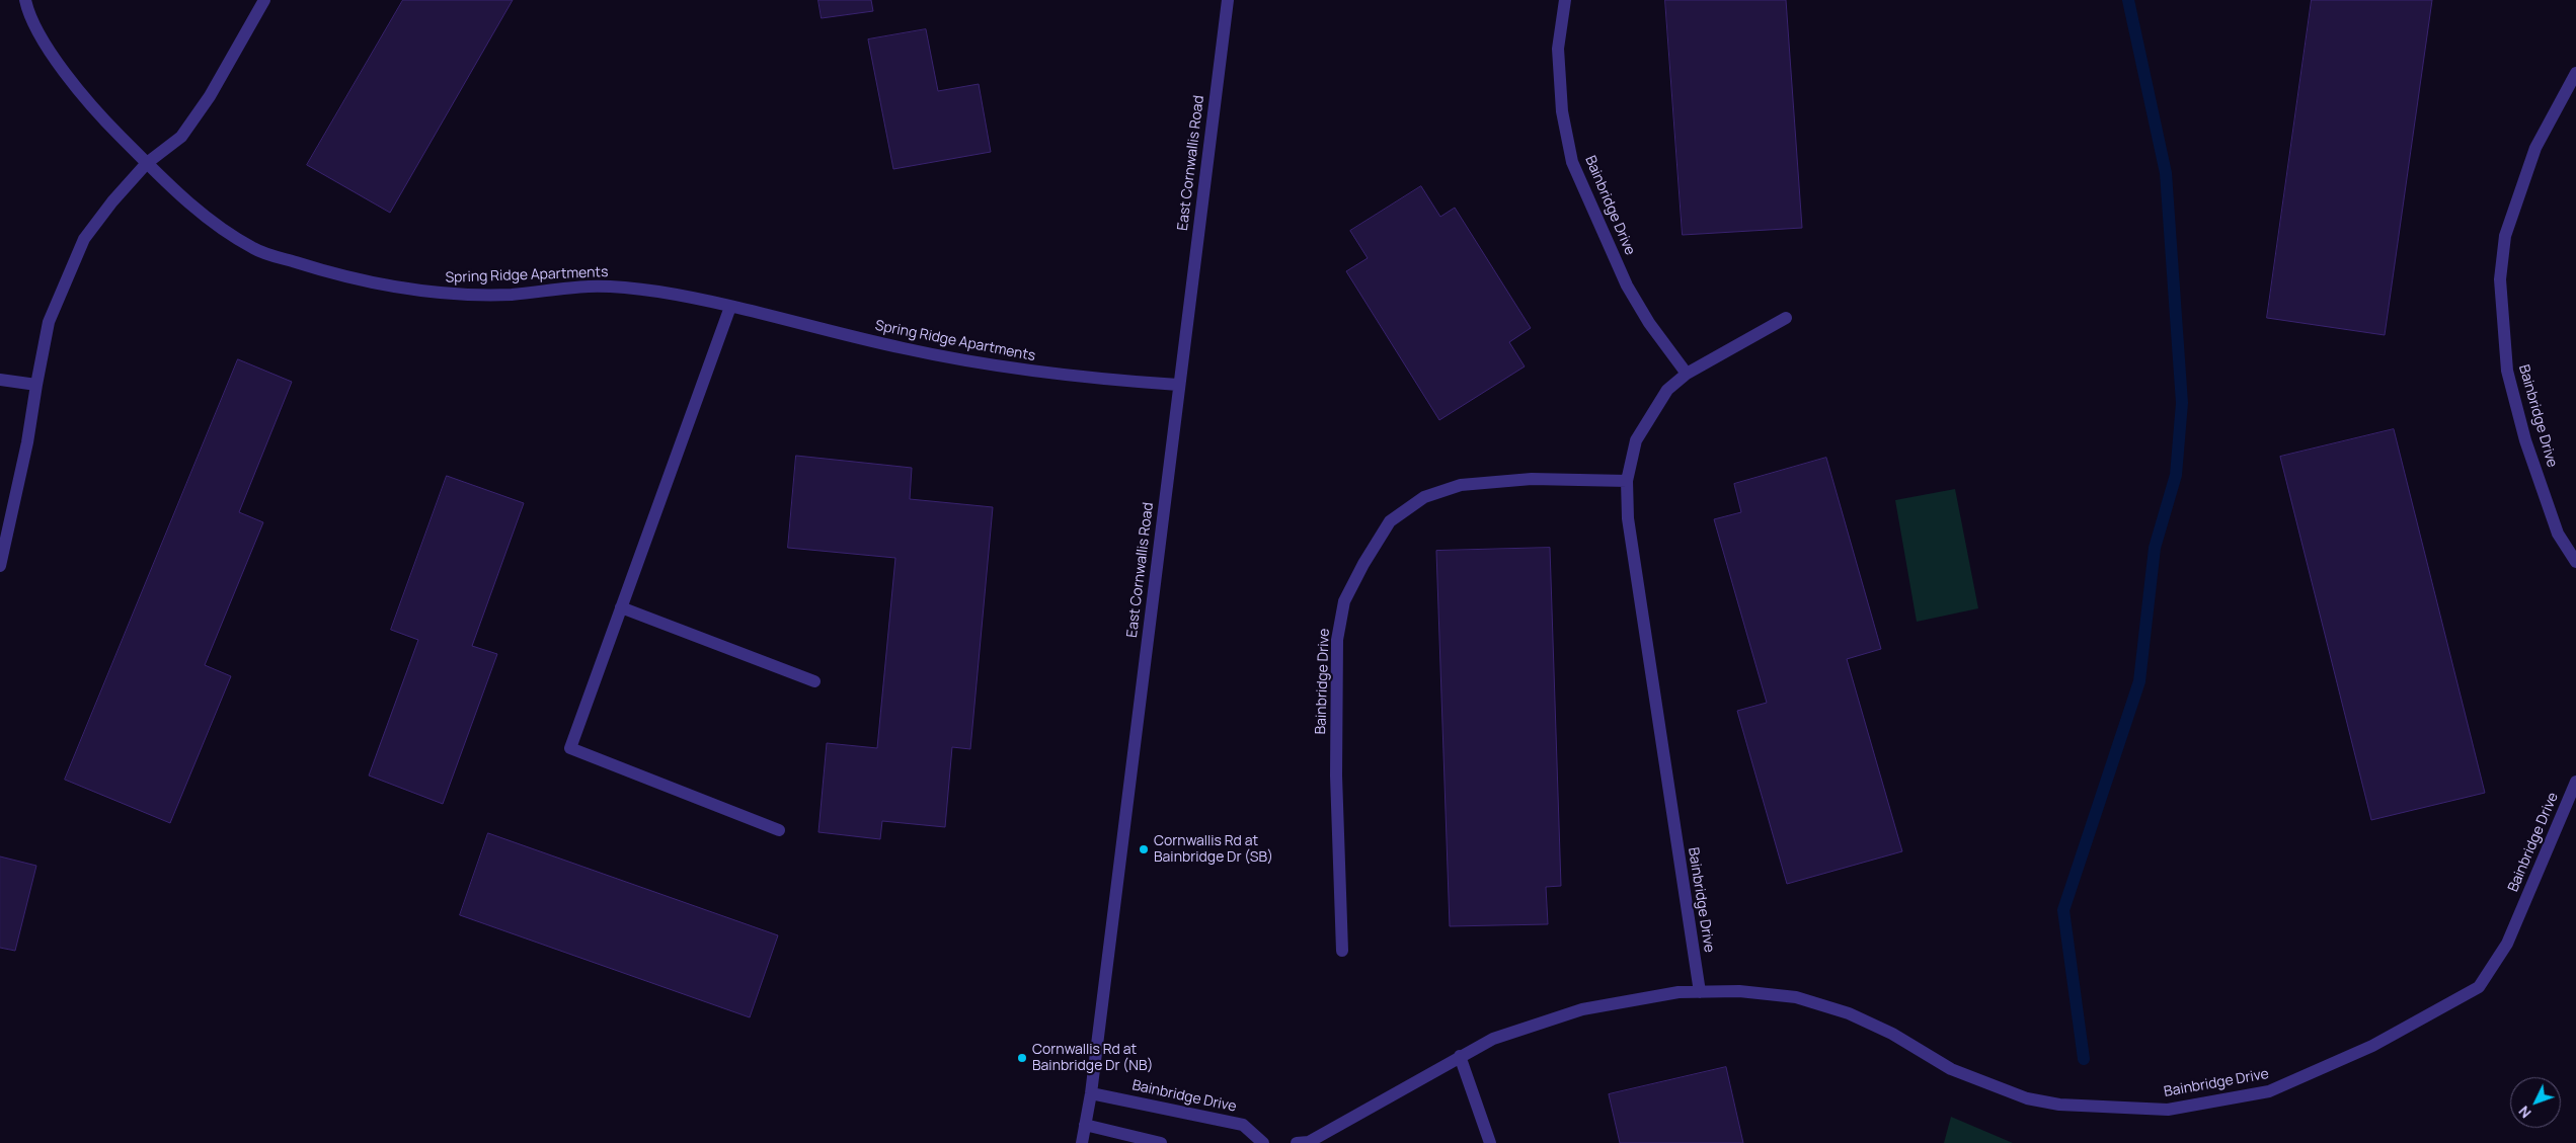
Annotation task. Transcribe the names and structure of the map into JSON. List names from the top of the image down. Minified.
{"streets":{"street":["East Cornwallis Road","Bainbridge Drive","Spring Ridge Apartments"]},"crossings":[["East Cornwallis Road","Bainbridge Drive"],["East Cornwallis Road","Spring Ridge Apartments"]],"places":["Cornwallis Rd at Bainbridge Dr (SB)","Cornwallis Rd at Bainbridge Dr (NB)"],"north":"bottom left"}
